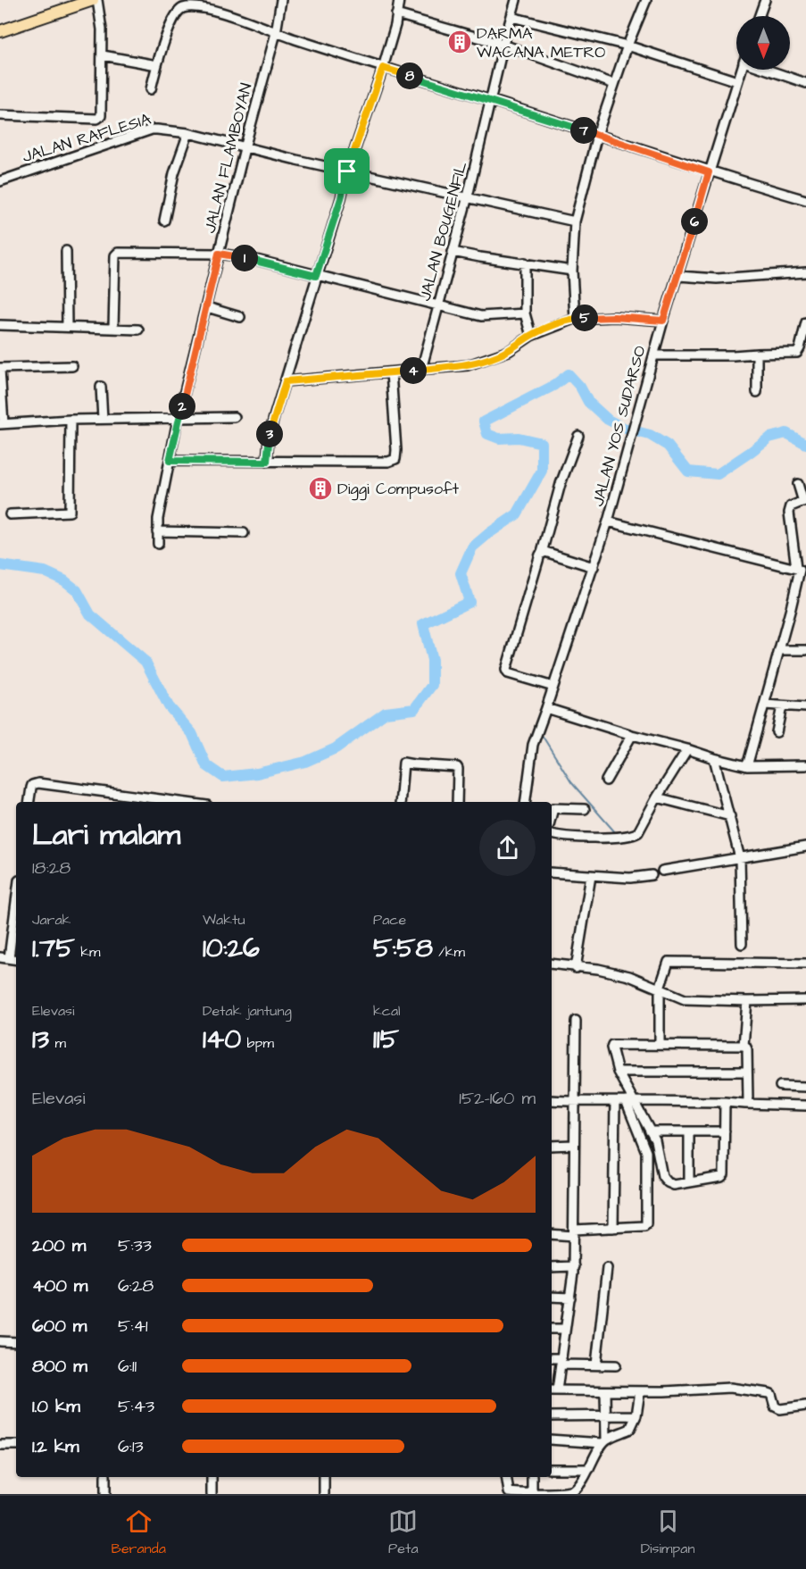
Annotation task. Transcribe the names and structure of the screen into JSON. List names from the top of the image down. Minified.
{"streets":{"street":["JALAN RAFLESIA","JALAN FLAMBOYAN","JALAN BOUGENFIL","JALAN YOS SUDARSO"]},"crossings":[["JALAN RAFLESIA","JALAN FLAMBOYAN"],["JALAN RAFLESIA","JALAN BOUGENFIL"]],"places":{"building":["DARMA WACANA METRO","Diggi Compusoft"]},"north":"bottom","page":{"pins":["8","7","6","1","5","4","2","3"],"heading":["Lari malam","18:28"],"stats":[["Jarak","1.75 km"],["Waktu","10:26"],["Pace","5:58 /km"],["Elevasi","13 m"],["Detak jantung","140 bpm"],["kcal","115"]],"chart":["Elevasi","152–160 m"],"list":[{"name":"200 m","note":"5:33"},{"name":"400 m","note":"6:28"},{"name":"600 m","note":"5:41"},{"name":"800 m","note":"6:11"},{"name":"1.0 km","note":"5:43"},{"name":"1.2 km","note":"6:13"}],"tabs":["Beranda","Peta","Disimpan"]}}
